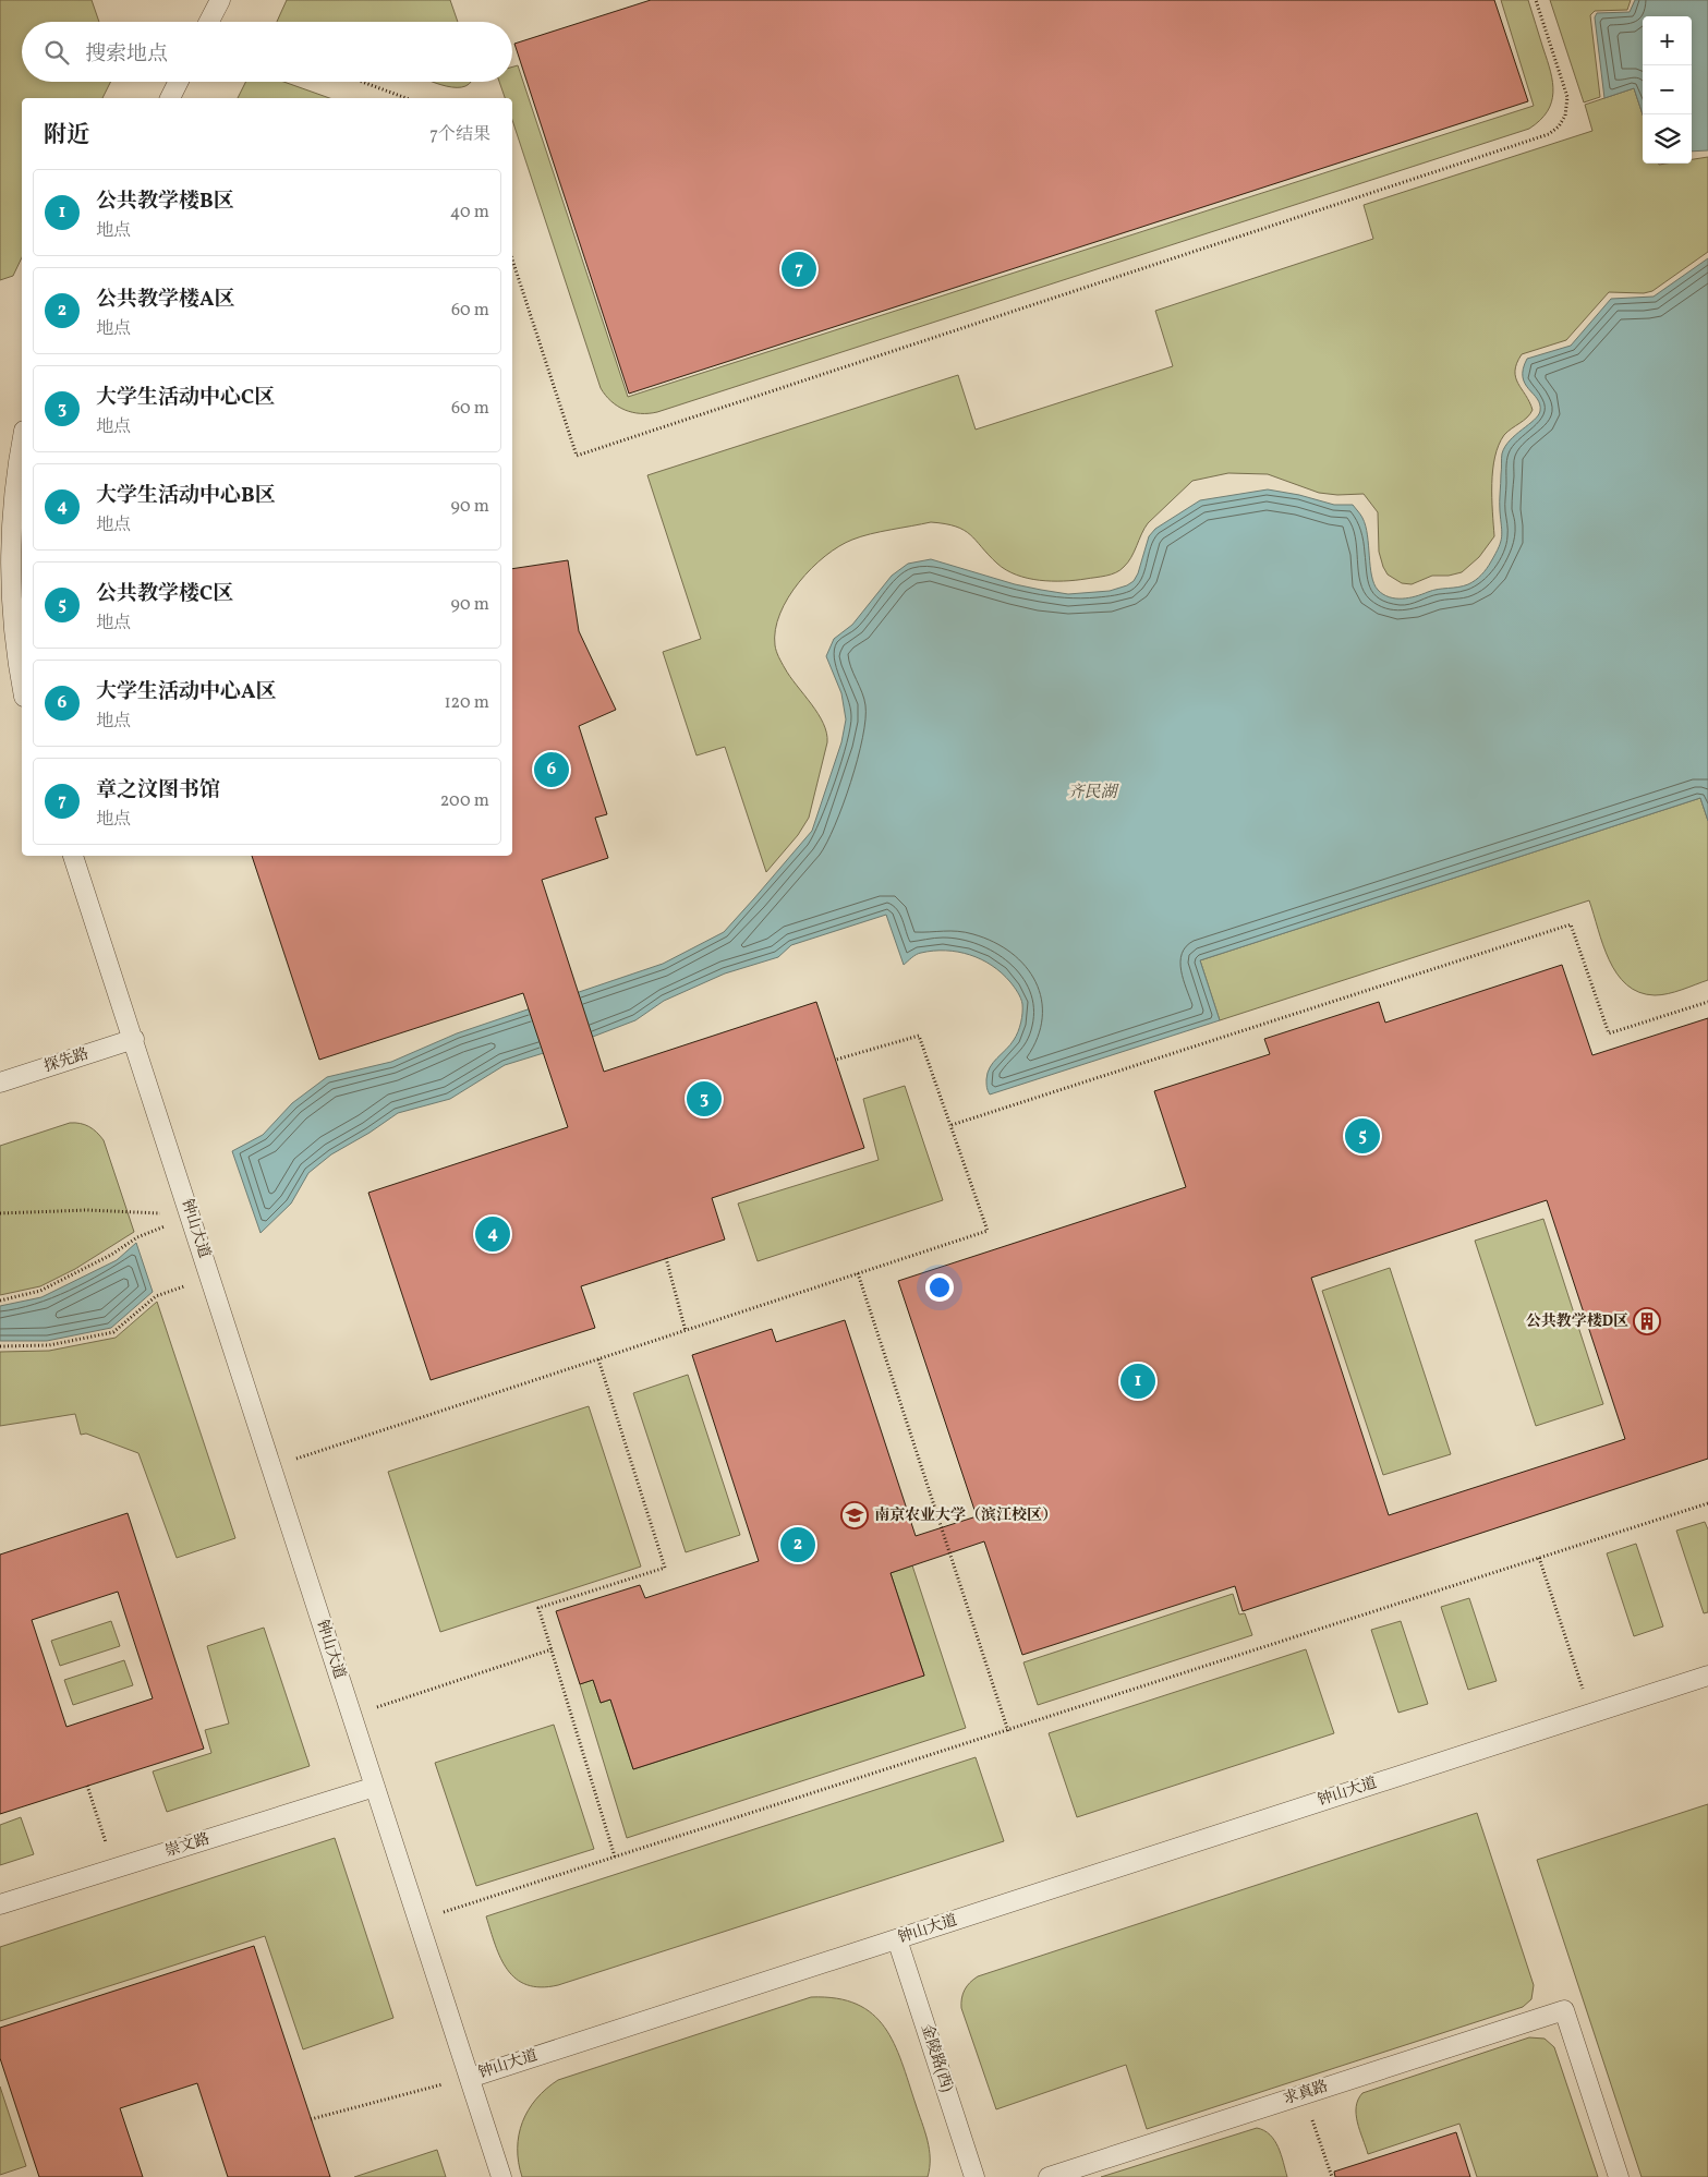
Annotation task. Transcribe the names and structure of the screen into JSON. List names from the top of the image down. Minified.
{"streets":{"lane":["探先路","钟山大道","崇文路","金陵路(西)","求真路"]},"crossings":[["探先路","钟山大道"],["钟山大道","崇文路"],["钟山大道","金陵路(西)"]],"water":["齐民湖"],"places":{"building":["公共教学楼D区"],"school or university":["南京农业大学（滨江校区）"]},"page":{"map_buttons":["+","−"],"search":"搜索地点","heading":["附近","7个结果"],"list":[{"mark":"1","name":"公共教学楼B区","note":"地点","value":"40 m"},{"mark":"2","name":"公共教学楼A区","note":"地点","value":"60 m"},{"mark":"3","name":"大学生活动中心C区","note":"地点","value":"60 m"},{"mark":"4","name":"大学生活动中心B区","note":"地点","value":"90 m"},{"mark":"5","name":"公共教学楼C区","note":"地点","value":"90 m"},{"mark":"6","name":"大学生活动中心A区","note":"地点","value":"120 m"},{"mark":"7","name":"章之汶图书馆","note":"地点","value":"200 m"}],"pins":["7","6","3","5","4","1","2"]}}
